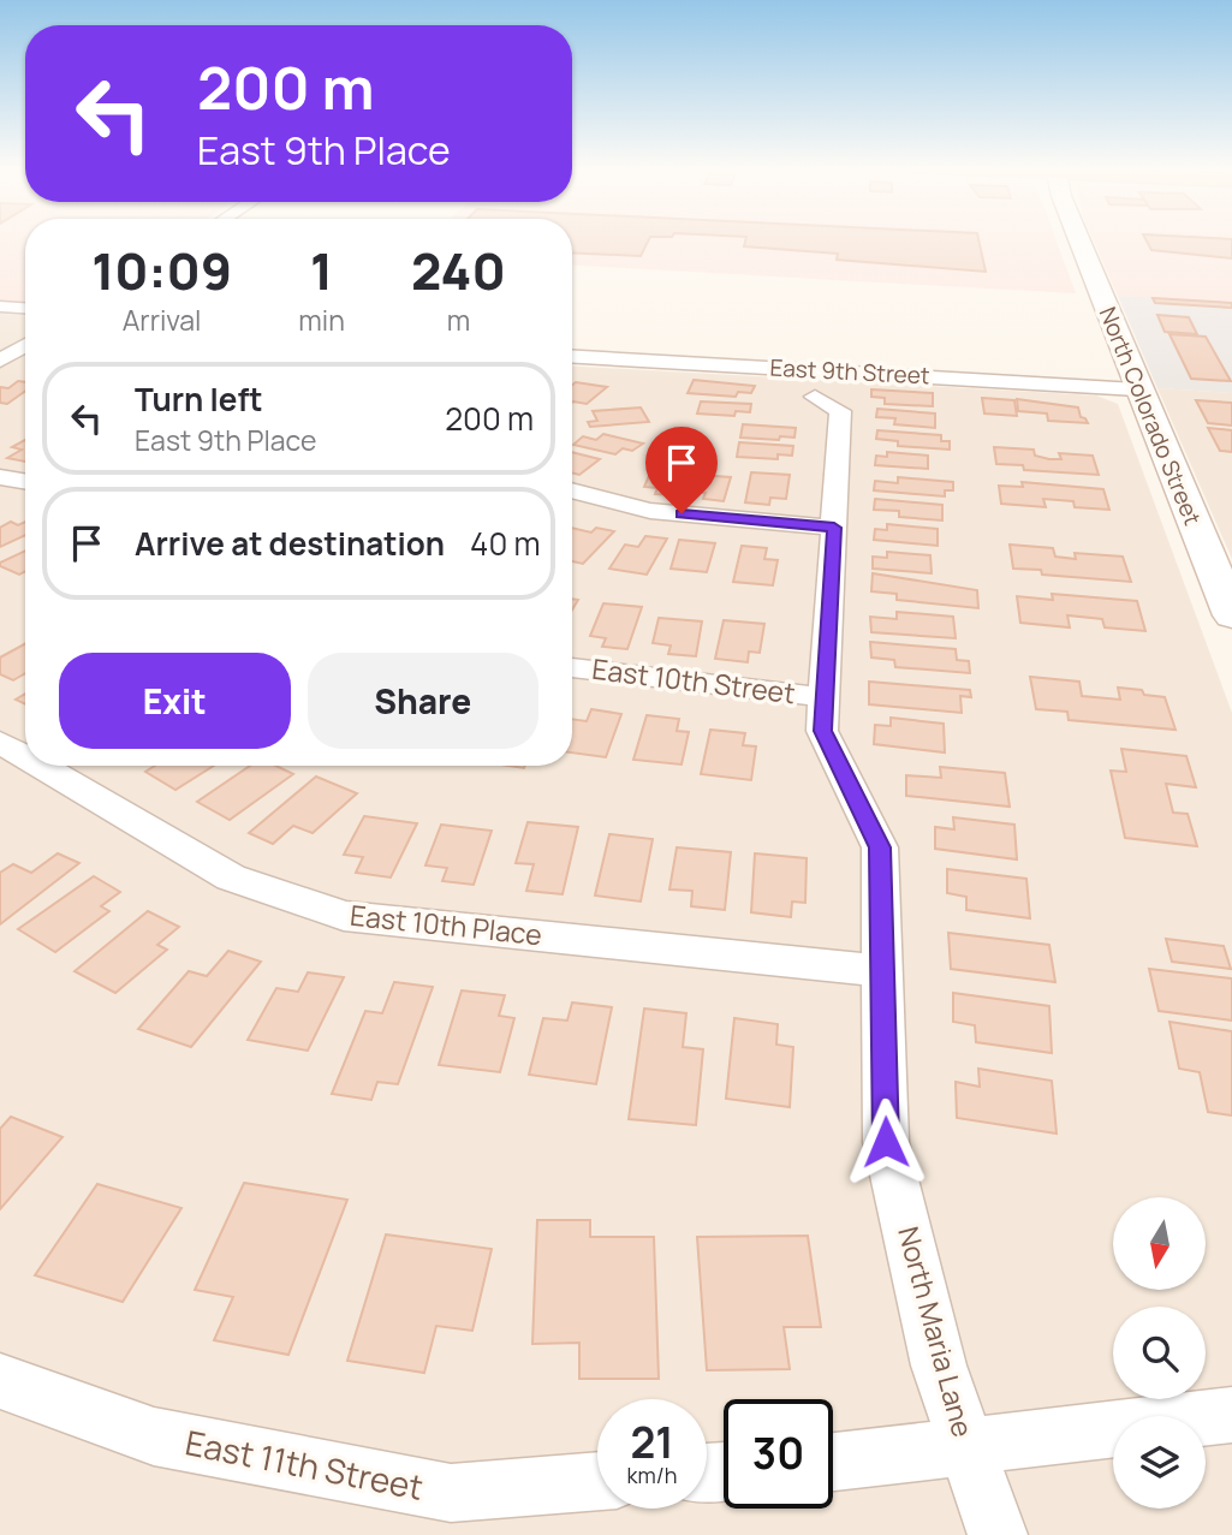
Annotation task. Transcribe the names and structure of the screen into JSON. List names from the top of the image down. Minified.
{"streets":{"street":["East 9th Street","North Colorado Street","East 10th Street","East 10th Place","North Maria Lane","East 11th Street"]},"crossings":[["East 9th Street","North Colorado Street"],["East 10th Street","North Maria Lane"],["East 10th Place","North Maria Lane"]],"north":"bottom","page":{"turn":["200 m","East 9th Place"],"eta":["10:09","Arrival","1","min","240","m"],"list":[{"name":"Turn left","note":"East 9th Place","value":"200 m"},{"name":"Arrive at destination","value":"40 m"}],"buttons":["Exit","Share"],"speed":"21 km/h","limit":"30"}}
